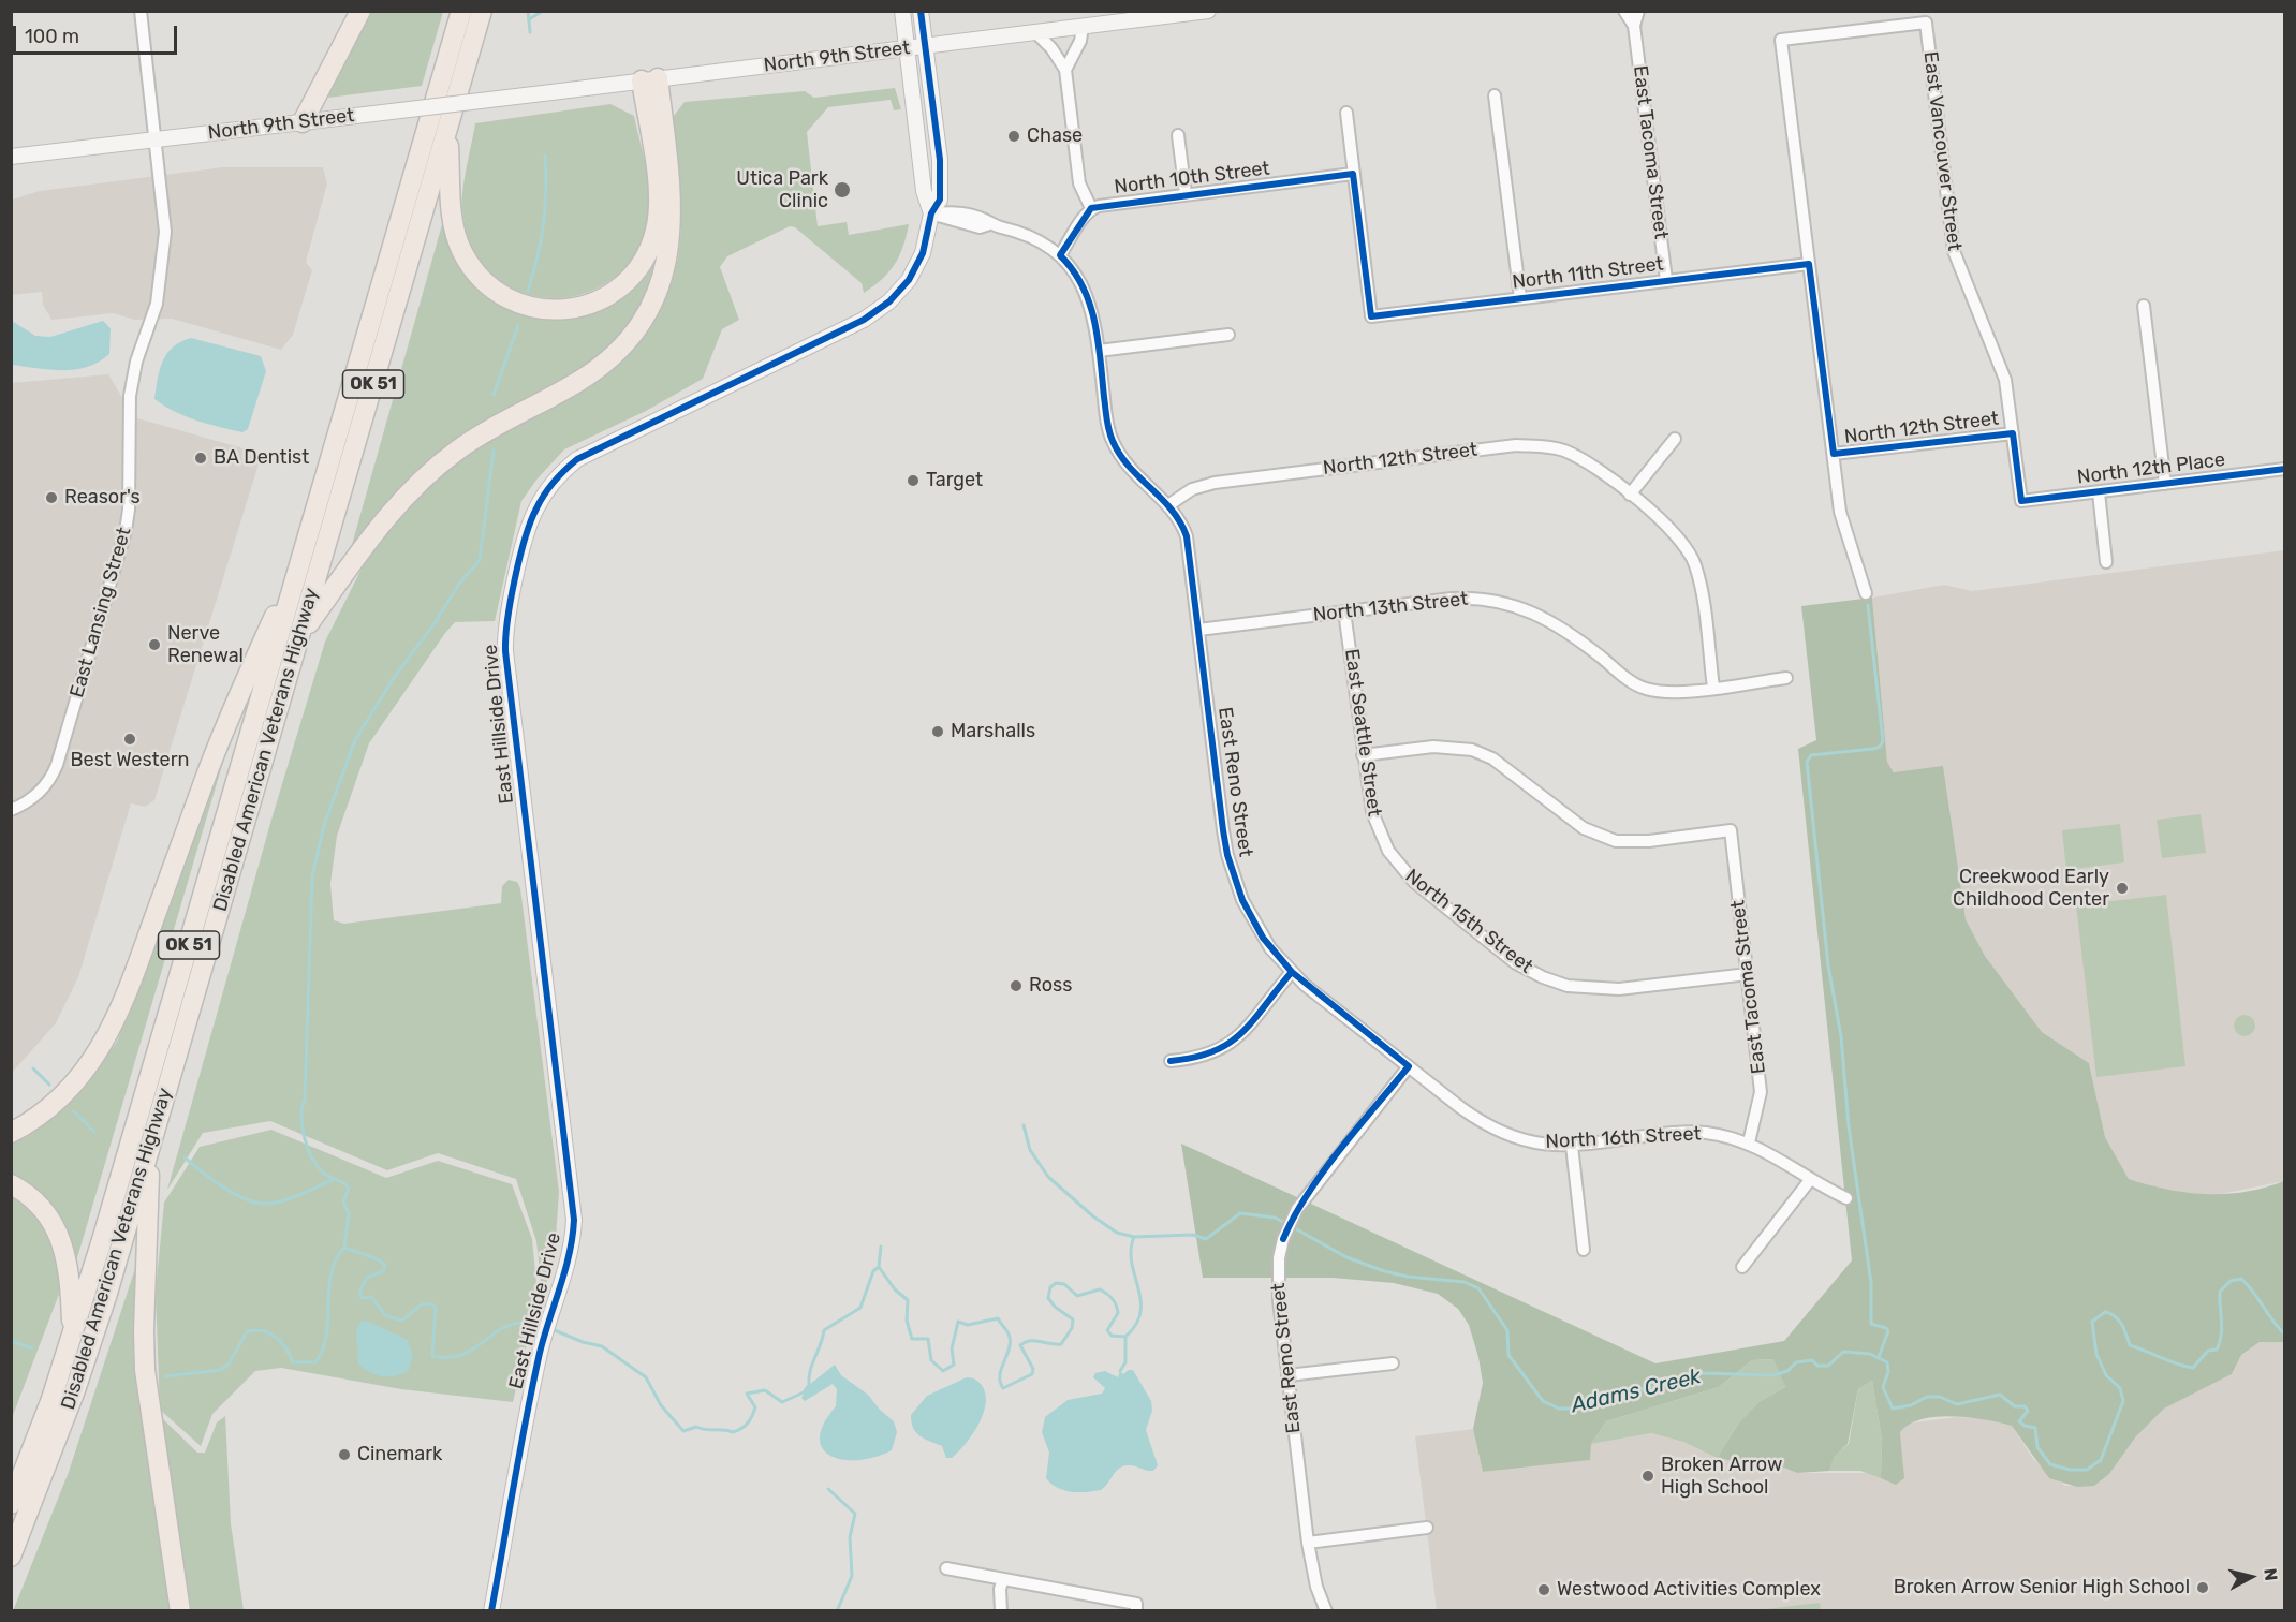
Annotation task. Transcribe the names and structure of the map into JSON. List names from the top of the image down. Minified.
{"streets":{"highway":["OK 51","Disabled American Veterans Highway"],"street":["North 9th Street","East Vancouver Street","East Tacoma Street","North 10th Street","North 11th Street","North 12th Street","North 12th Place","North 13th Street","East Lansing Street","East Hillside Drive","East Seattle Street","East Reno Street","North 15th Street","North 16th Street"]},"crossings":[["North 9th Street","East Lansing Street"],["North 9th Street","East Hillside Drive"],["East Vancouver Street","North 11th Street"],["East Vancouver Street","North 12th Street"],["East Vancouver Street","North 12th Place"],["East Tacoma Street","North 11th Street"],["East Tacoma Street","East Seattle Street"],["East Tacoma Street","North 15th Street"],["East Tacoma Street","North 16th Street"],["North 10th Street","North 11th Street"],["North 10th Street","East Reno Street"],["North 12th Street","East Reno Street"],["North 13th Street","East Seattle Street"],["North 13th Street","East Reno Street"],["East Seattle Street","North 15th Street"],["East Reno Street","North 16th Street"]],"water":["Adams Creek"],"places":["Chase","Utica Park Clinic","BA Dentist","Target","Reasor's","Nerve Renewal","Marshalls","Best Western","Creekwood Early Childhood Center","Ross","Cinemark","Broken Arrow High School","Broken Arrow Senior High School","Westwood Activities Complex"],"scale_bar":"100 m","north":"right"}
